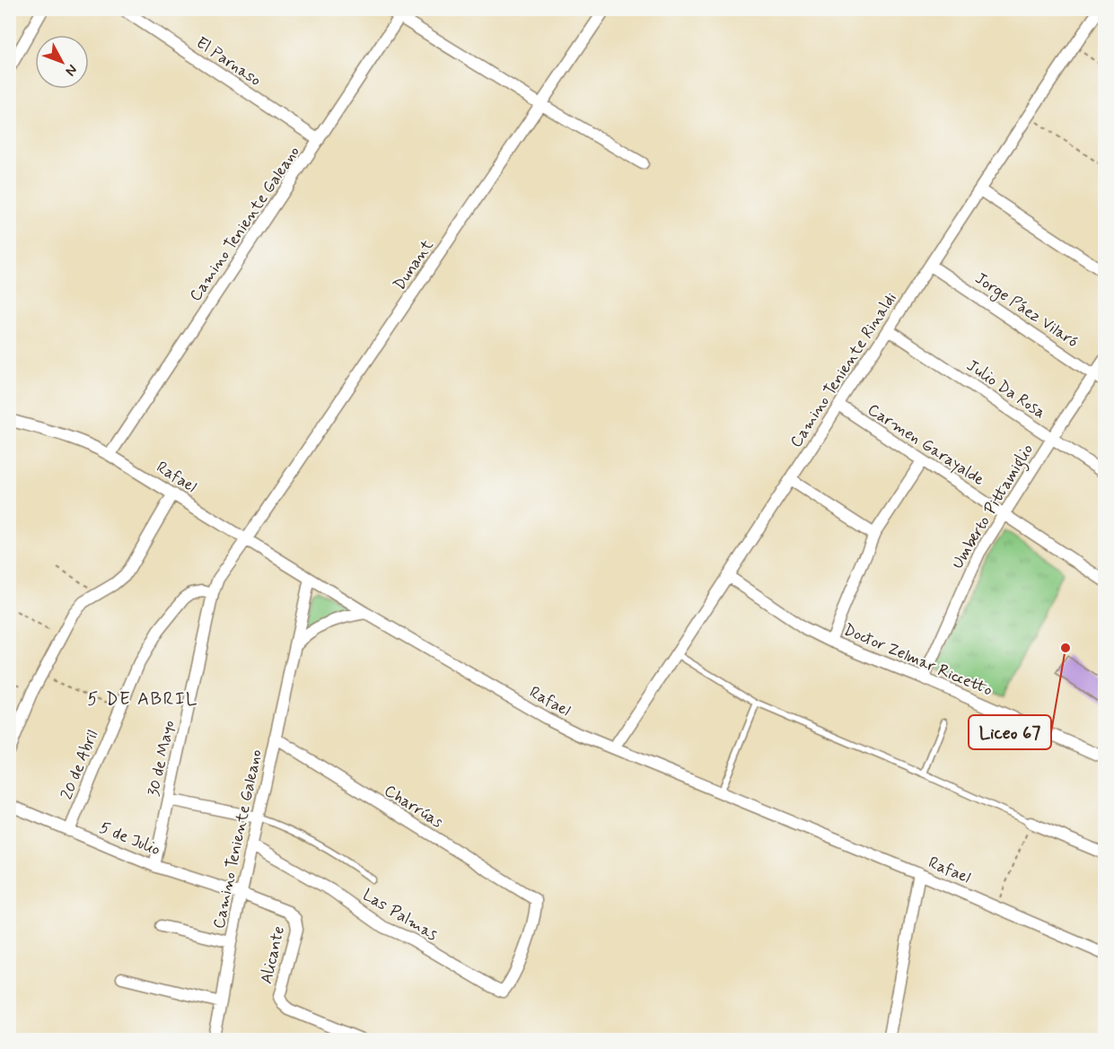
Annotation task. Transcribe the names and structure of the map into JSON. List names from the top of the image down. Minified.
{"streets":{"street":["El Parnaso","Camino Teniente Galeano","Dunant","Jorge Páez Vilaró","Camino Teniente Rinaldi","Julio Da Rosa","Carmen Garayalde","Rafael","Umberto Pittamiglio","Doctor Zelmar Riccetto","30 de Mayo","20 de Abril","Charrúas","5 de Julio","Las Palmas","Alicante"]},"crossings":[["El Parnaso","Camino Teniente Galeano"],["Camino Teniente Galeano","Rafael"],["Camino Teniente Galeano","Charrúas"],["Camino Teniente Galeano","5 de Julio"],["Camino Teniente Galeano","Las Palmas"],["Camino Teniente Galeano","Alicante"],["Dunant","Rafael"],["Dunant","30 de Mayo"],["Jorge Páez Vilaró","Camino Teniente Rinaldi"],["Jorge Páez Vilaró","Umberto Pittamiglio"],["Camino Teniente Rinaldi","Julio Da Rosa"],["Camino Teniente Rinaldi","Carmen Garayalde"],["Camino Teniente Rinaldi","Rafael"],["Camino Teniente Rinaldi","Doctor Zelmar Riccetto"],["Julio Da Rosa","Umberto Pittamiglio"],["Carmen Garayalde","Umberto Pittamiglio"],["Rafael","30 de Mayo"],["Umberto Pittamiglio","Doctor Zelmar Riccetto"],["30 de Mayo","20 de Abril"],["30 de Mayo","5 de Julio"],["20 de Abril","5 de Julio"],["Charrúas","Las Palmas"],["5 de Julio","Alicante"]],"districts":["5 DE ABRIL"],"places":["Liceo 67"],"north":"bottom right"}
